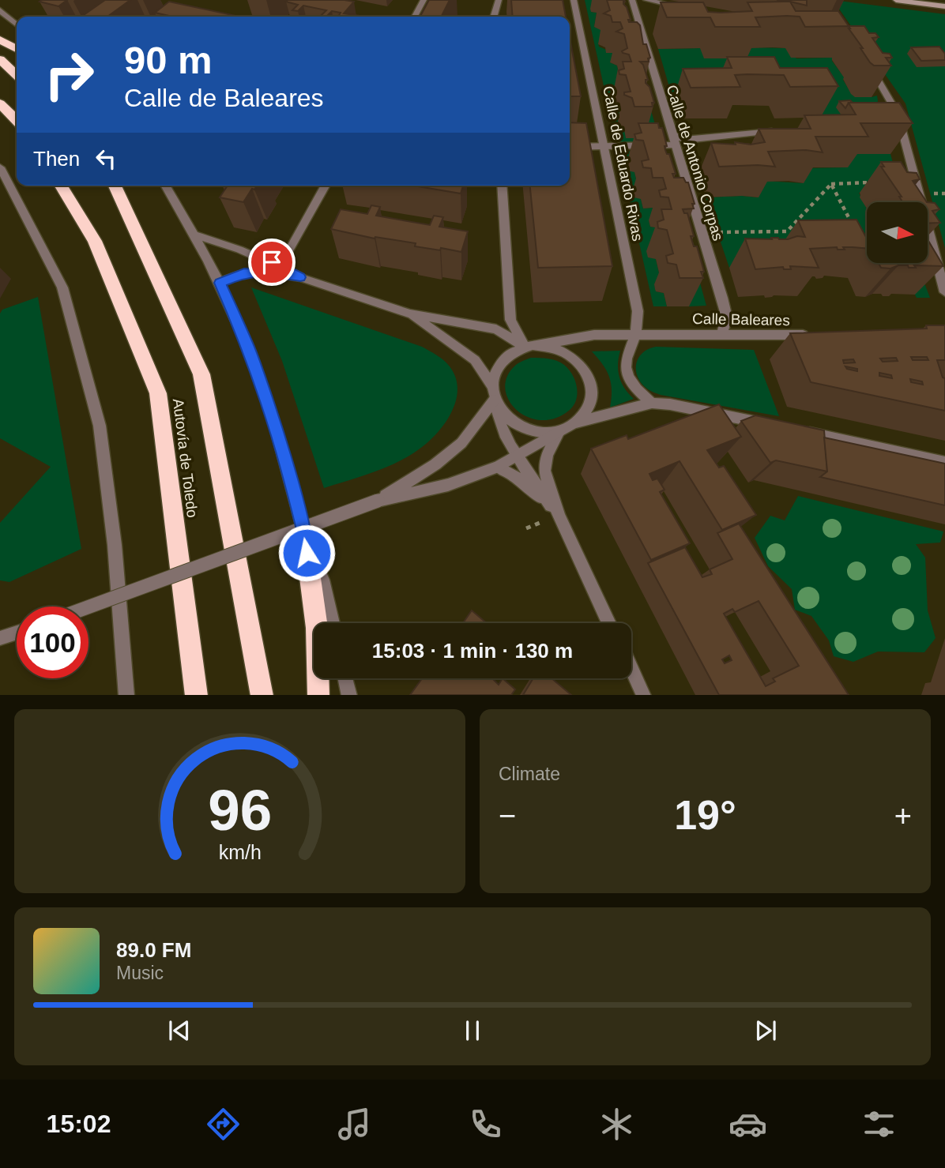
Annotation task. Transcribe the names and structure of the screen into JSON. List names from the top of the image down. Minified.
{"streets":{"highway":["Autovía de Toledo"],"street":["Calle de Antonio Corpas","Calle de Eduardo Rivas","Calle Baleares"]},"crossings":[["Calle de Antonio Corpas","Calle Baleares"],["Calle de Eduardo Rivas","Calle Baleares"]],"north":"right","page":{"turn":["90 m","Calle de Baleares"],"then":"Then","limit":"100","trip":"15:03 · 1 min · 130 m","tile":"Climate","heat":["−","19°","+"],"song":["89.0 FM","Music"],"tabs":"15:02","gauge":["96","km/h"]}}
